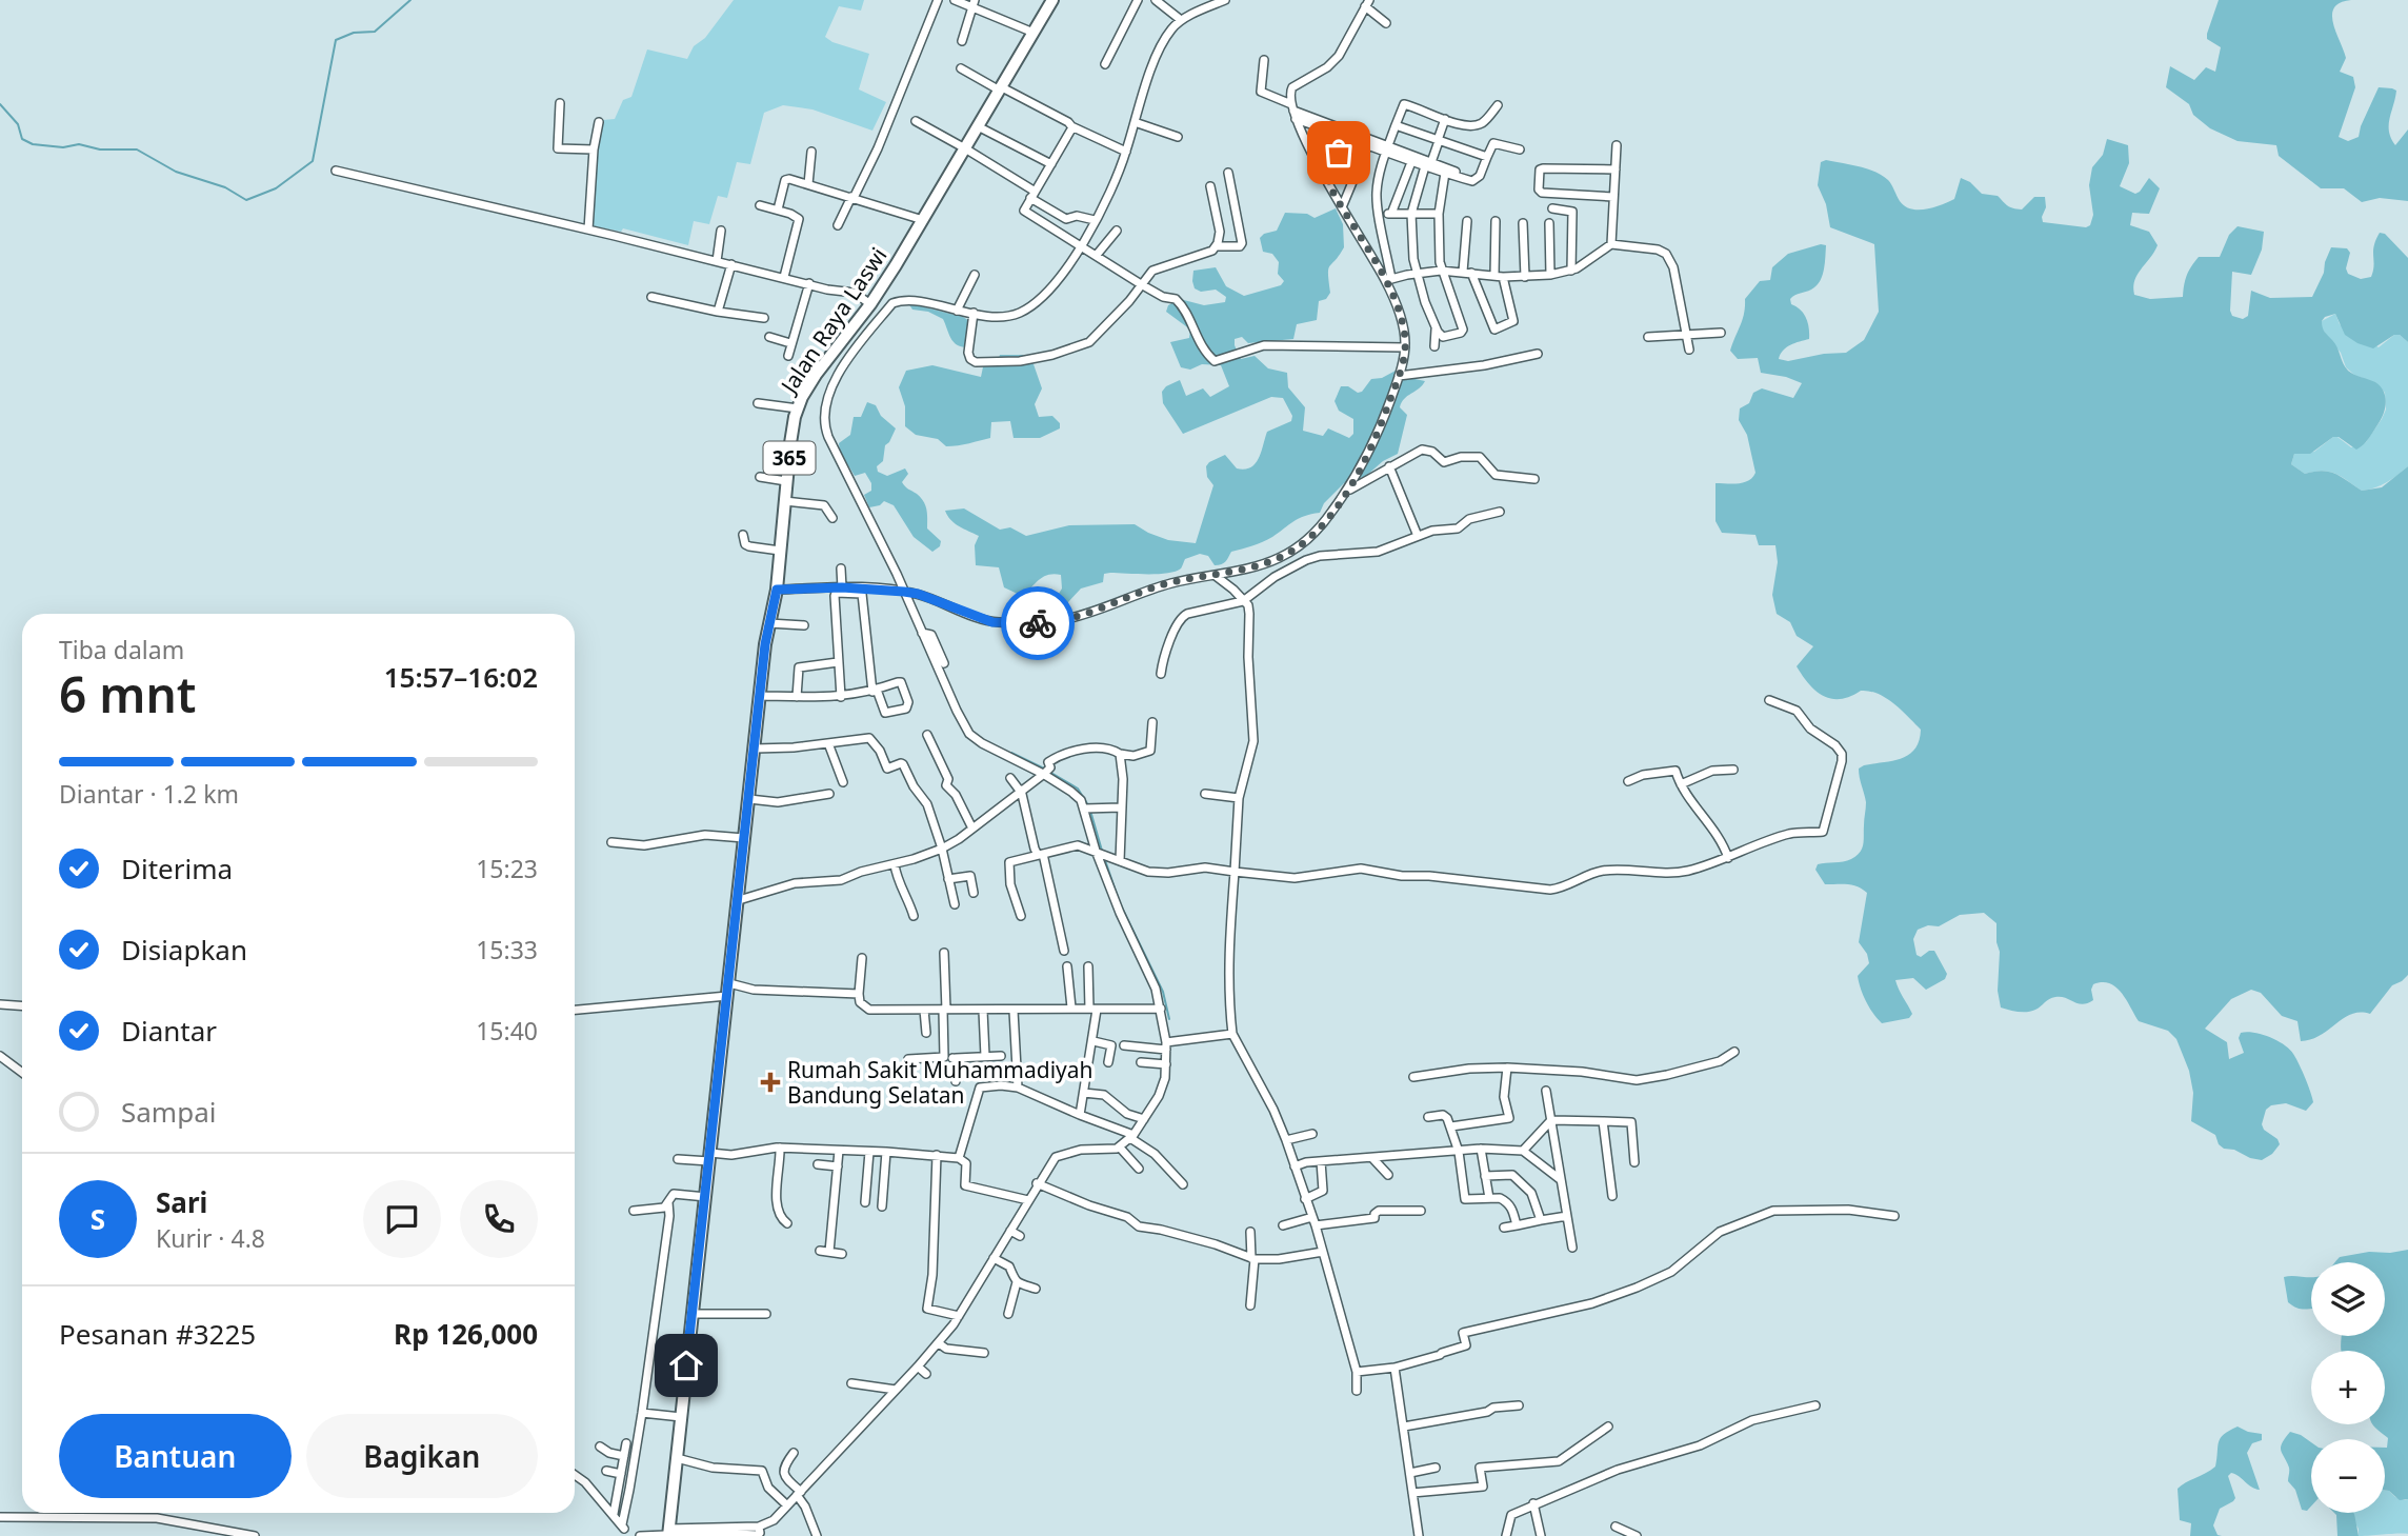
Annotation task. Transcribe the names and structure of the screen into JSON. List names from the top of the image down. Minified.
{"streets":{"main road":["Jalan Raya Laswi","365"]},"places":{"health":["Rumah Sakit Muhammadiyah Bandung Selatan"]},"page":{"heading":["6 mnt","Tiba dalam","15:57–16:02"],"panel":["Sari","Kurir · 4.8","Pesanan #3225","Rp 126,000"],"bar":"Diantar · 1.2 km","list":[["Diterima","15:23"],["Disiapkan","15:33"],["Diantar","15:40"],"Sampai"],"round":"S","map_buttons":["+","−"],"buttons":["Bantuan","Bagikan"]}}
